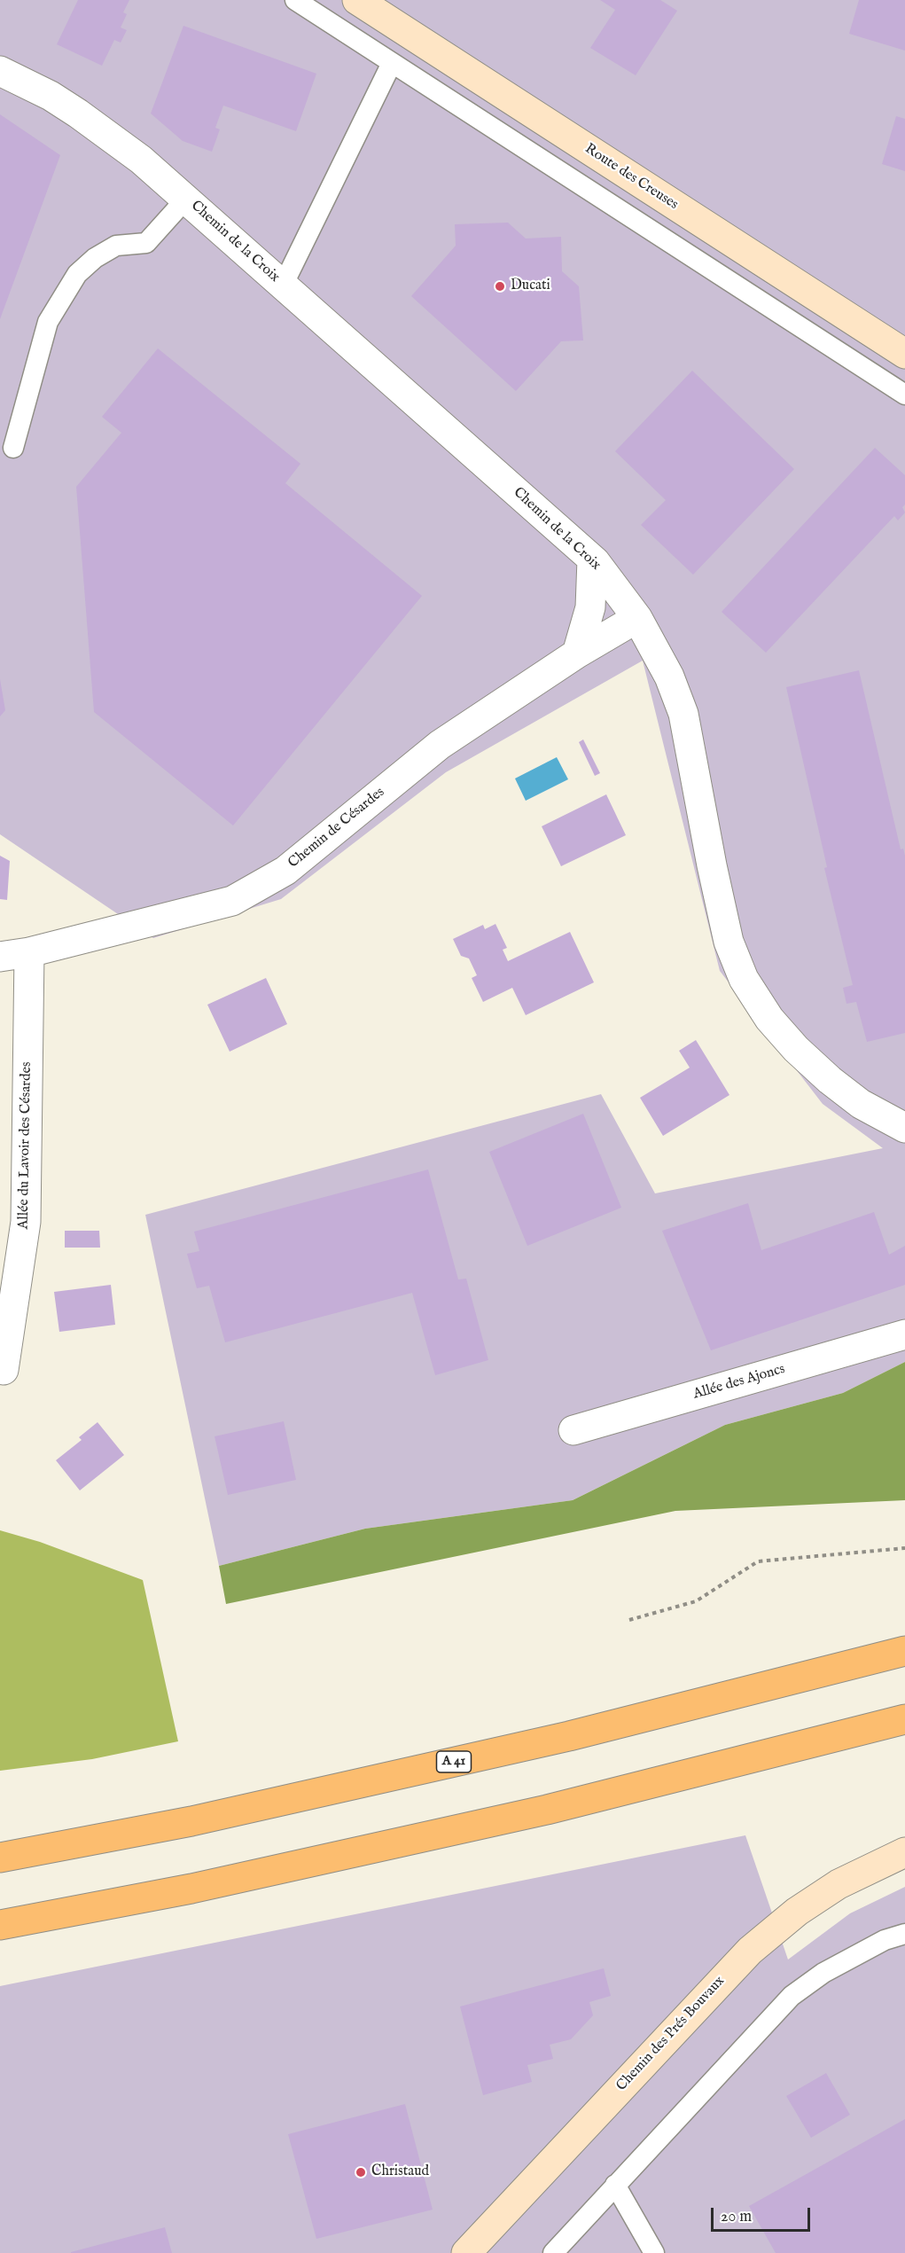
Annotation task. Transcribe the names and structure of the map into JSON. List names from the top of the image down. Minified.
{"streets":{"highway":["A 41"],"main road":["Route des Creuses","Chemin des Prés Bouvaux"],"street":["Chemin de la Croix","Chemin de Césardes","Allée du Lavoir des Césardes","Allée des Ajoncs"]},"crossings":[["Chemin de la Croix","Chemin de Césardes"],["Chemin de Césardes","Allée du Lavoir des Césardes"]],"places":["Ducati","Christaud"],"scale_bar":"20 m"}
